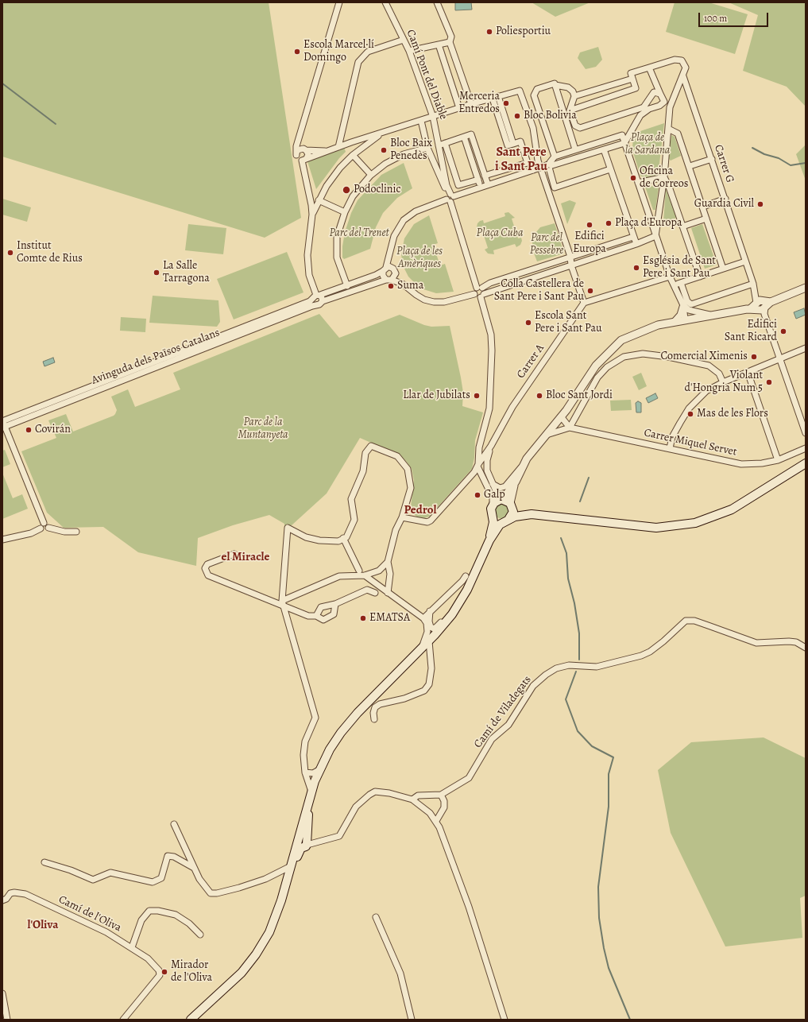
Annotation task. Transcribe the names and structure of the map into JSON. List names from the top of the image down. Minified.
{"streets":{"street":["Camí Pont del Diable","Carrer G","Avinguda dels Països Catalans","Carrer A","Carrer Miquel Servet","Camí de Viladegats","Camí de l'Oliva"]},"districts":["Sant Pere i Sant Pau","Pedrol","el Miracle","l'Oliva"],"parks":["Plaça de la Sardana","Parc del Trenet","Plaça Cuba","Parc del Pessebre","Plaça de les Amèriques","Parc de la Muntanyeta"],"places":["Poliesportiu","Escola Marcel·lí Domingo","Merceria Entredos","Bloc Bolivia","Bloc Baix Penedès","Oficina de Correos","Podoclinic","Guardia Civil","Plaça d'Europa","Edifici Europa","Institut Comte de Rius","Església de Sant Pere i Sant Pau","La Salle Tarragona","Suma","Colla Castellera de Sant Pere i Sant Pau","Escola Sant Pere i Sant Pau","Edifici Sant Ricard","Comercial Ximenis","Violant d'Hongria Num 5","Llar de Jubilats","Bloc Sant Jordi","Mas de les Flors","Covirán","Galp","EMATSA","Mirador de l'Oliva"],"scale_bar":"100 m"}
